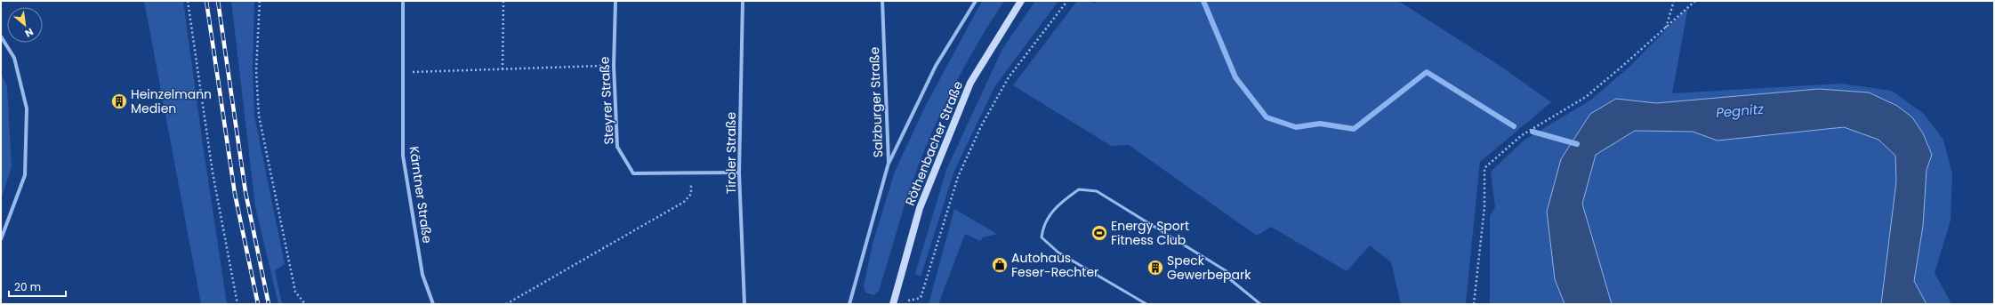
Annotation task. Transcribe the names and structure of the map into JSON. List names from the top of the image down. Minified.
{"streets":{"main road":["Röthenbacher Straße"],"street":["Steyrer Straße","Salzburger Straße","Tiroler Straße","Kärntner Straße"]},"crossings":[["Steyrer Straße","Tiroler Straße"]],"water":["Pegnitz"],"places":{"building":["Heinzelmann Medien","Speck Gewerbepark"],"sports":["Energy Sport Fitness Club"],"shop":["Autohaus Feser-Rechter"]},"scale_bar":"20 m","north":"bottom right"}
